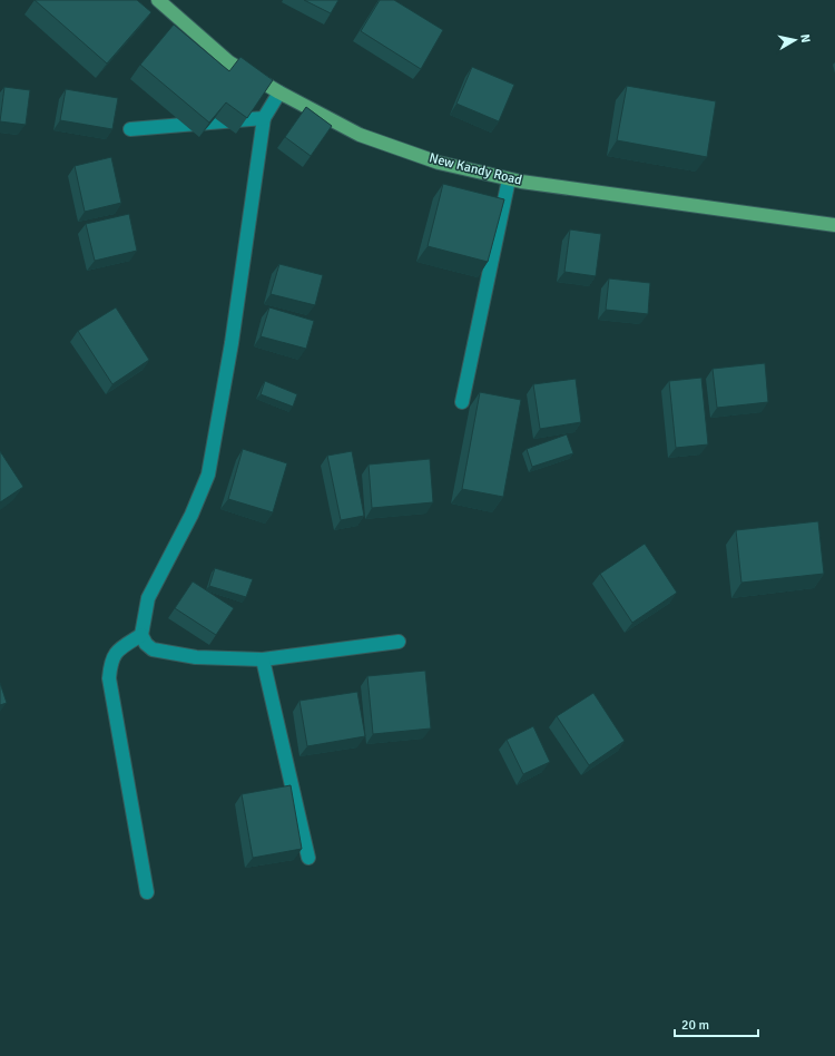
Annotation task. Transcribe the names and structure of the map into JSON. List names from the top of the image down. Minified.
{"streets":{"main road":["New Kandy Road"]},"scale_bar":"20 m","north":"right"}
